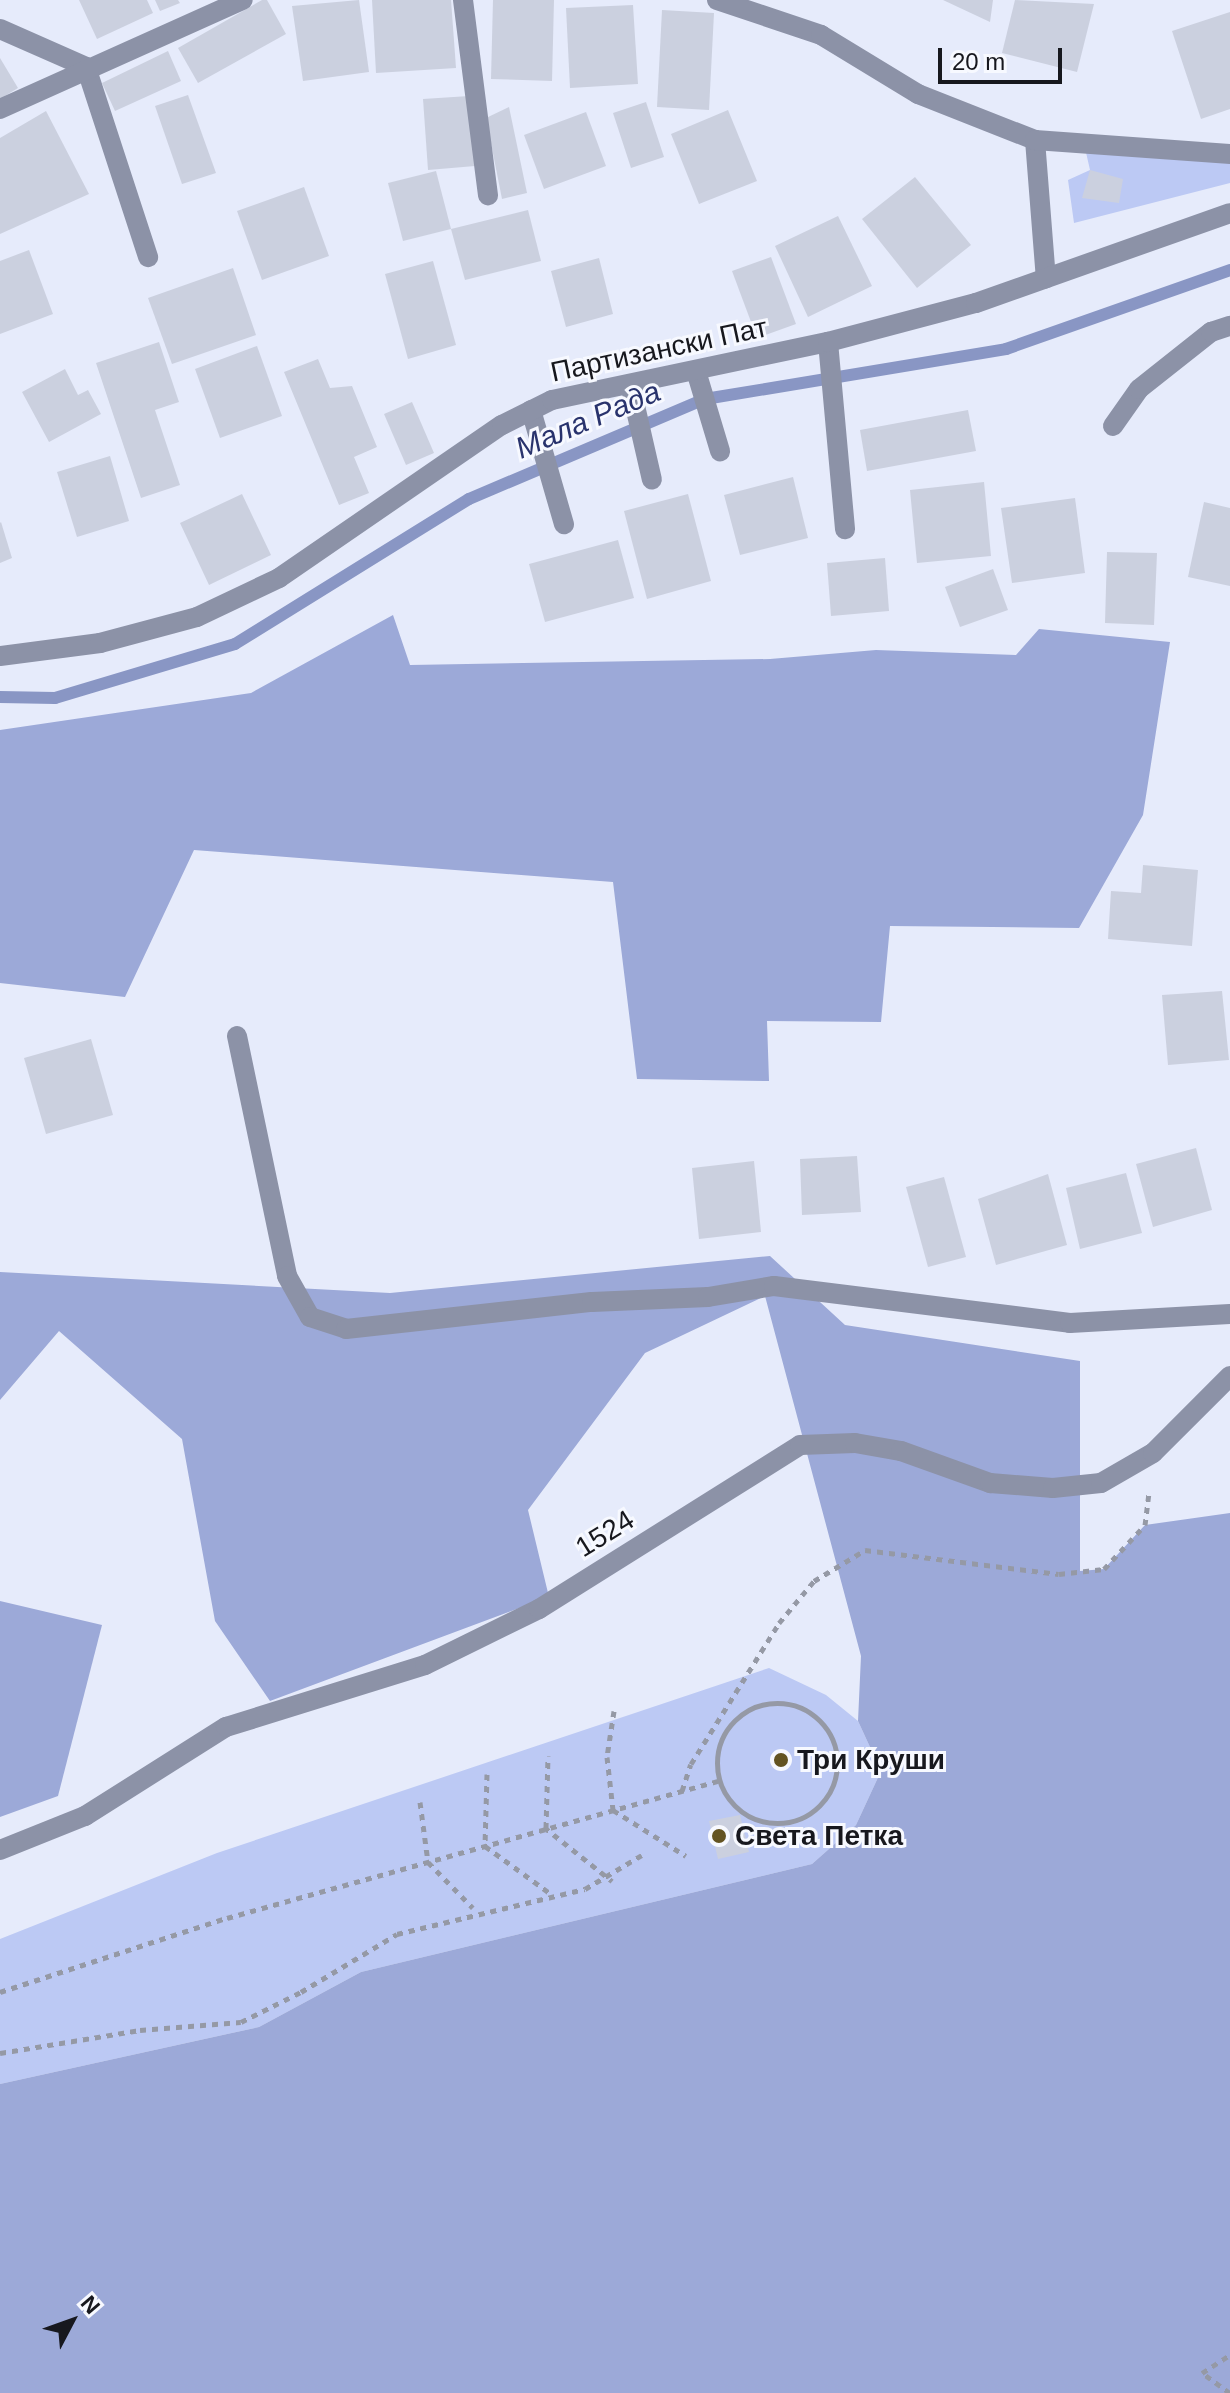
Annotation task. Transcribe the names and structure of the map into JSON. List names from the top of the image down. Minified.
{"streets":{"street":["Партизански Пат","1524"]},"water":["Мала Рада"],"places":["Три Круши","Света Петка"],"scale_bar":"20 m","north":"top right"}
